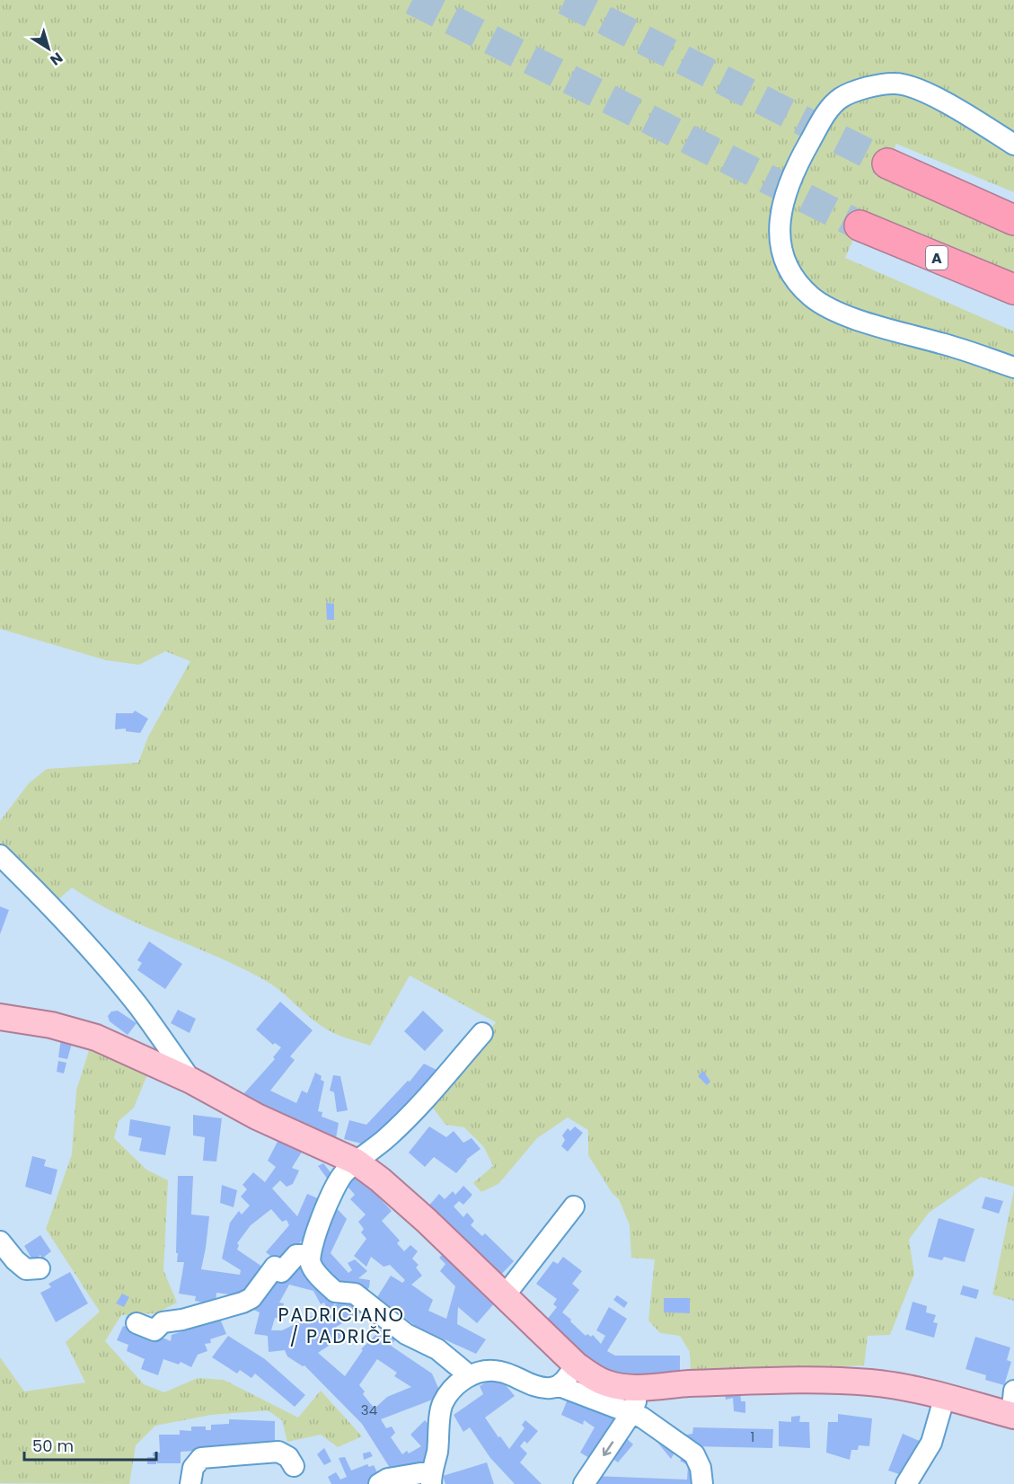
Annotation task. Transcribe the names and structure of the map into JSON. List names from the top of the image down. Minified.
{"streets":{"highway":["A"]},"districts":["PADRICIANO / PADRIČE"],"house_numbers":["34","1"],"scale_bar":"50 m","north":"bottom right"}
